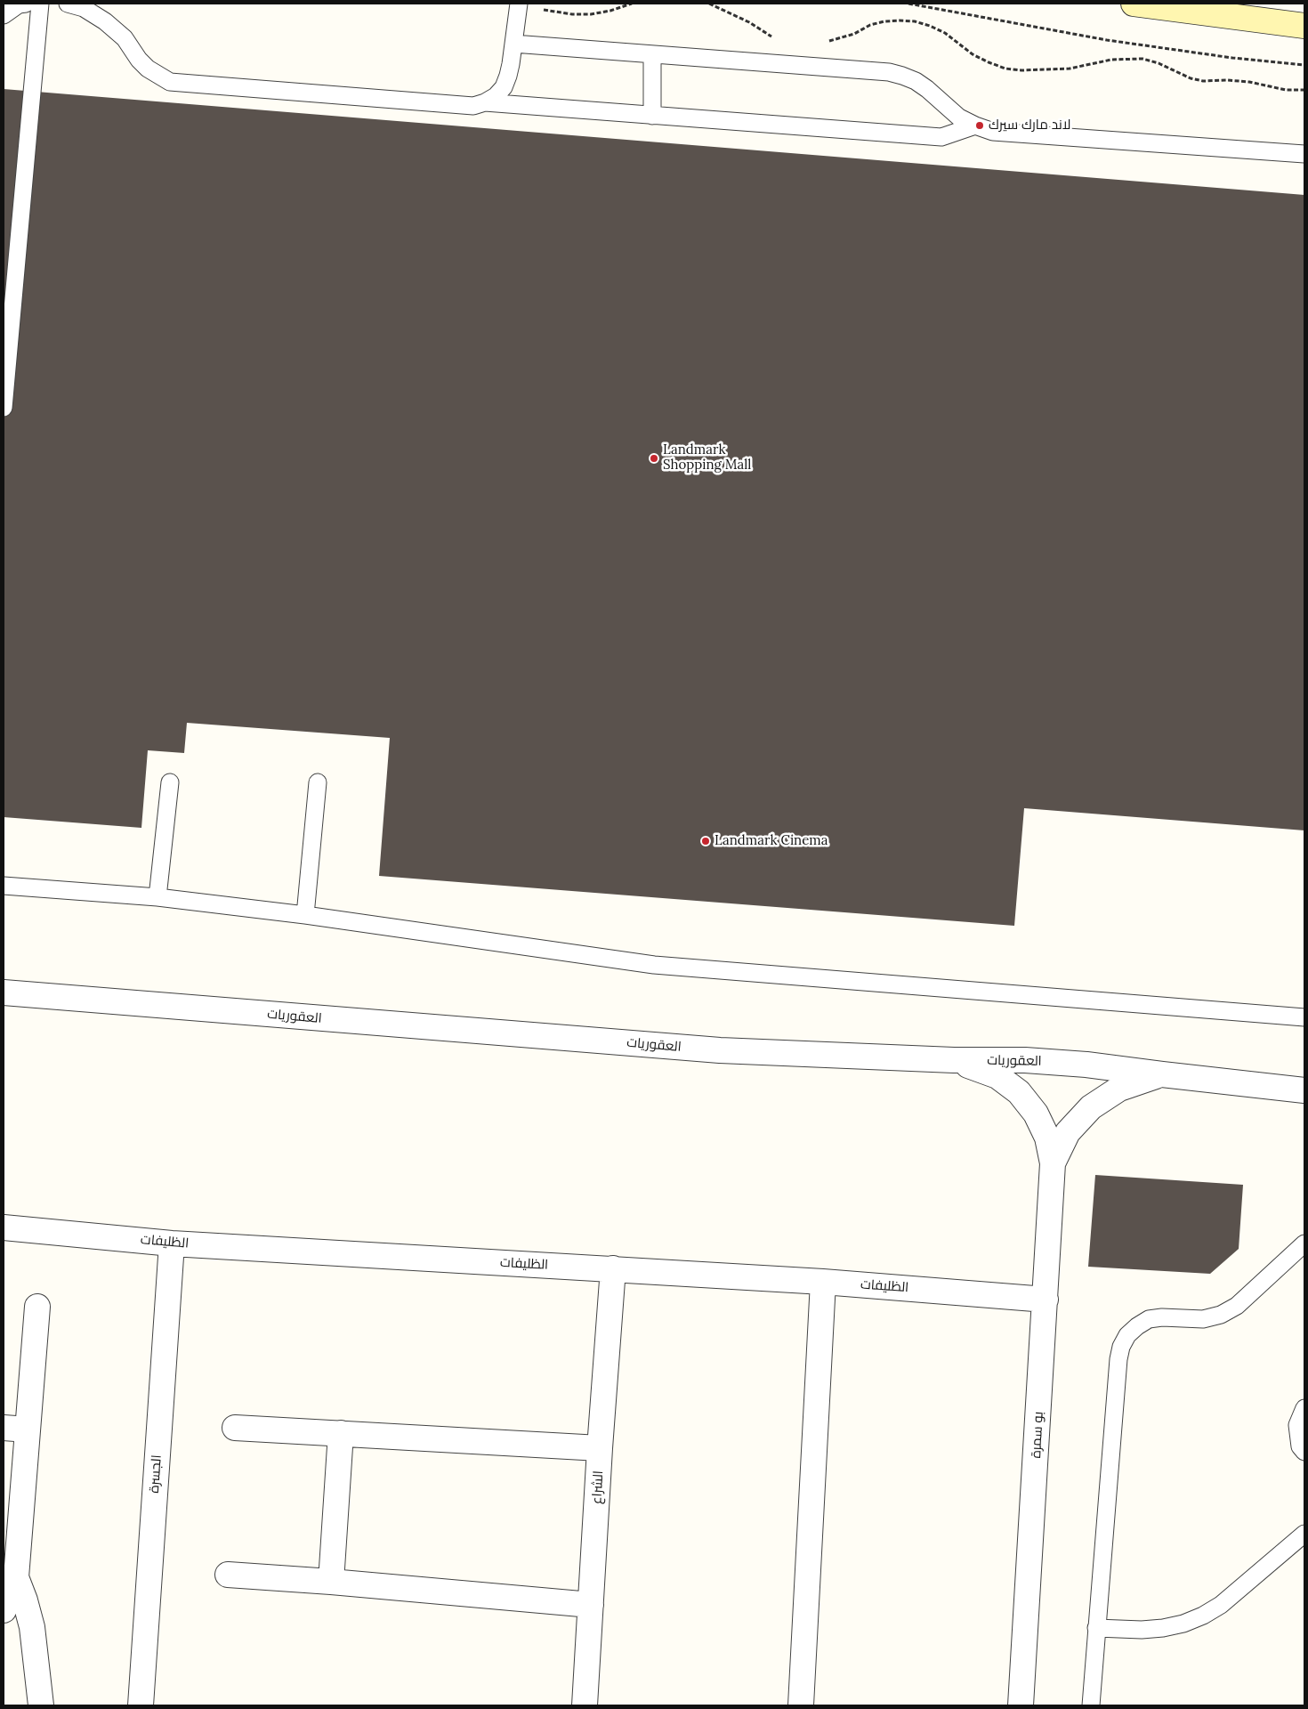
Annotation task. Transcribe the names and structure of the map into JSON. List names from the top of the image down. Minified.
{"streets":{"street":["العقوريات","الظليفات","بو سمرة","الجسرة","الشراع"]},"crossings":[["العقوريات","بو سمرة"],["الظليفات","بو سمرة"],["الظليفات","الجسرة"],["الظليفات","الشراع"]],"places":["لاند مارك سيرك","Landmark Shopping Mall","Landmark Cinema"]}
